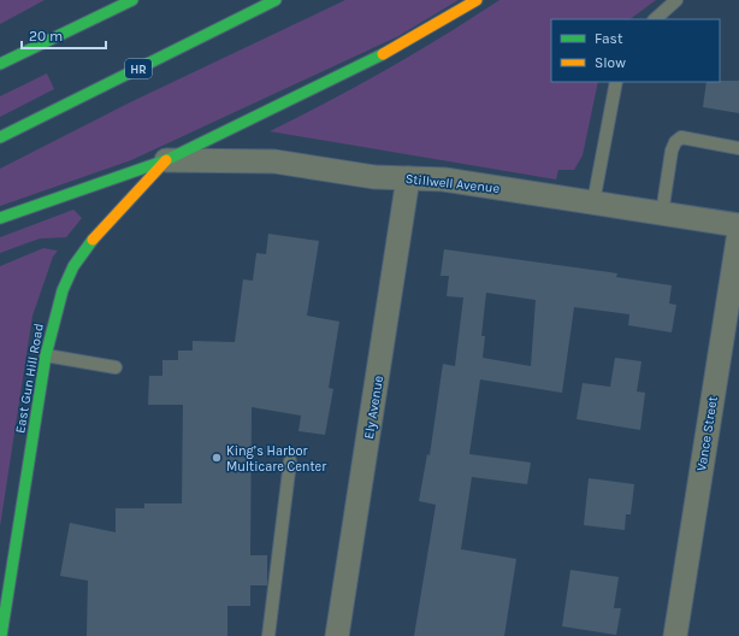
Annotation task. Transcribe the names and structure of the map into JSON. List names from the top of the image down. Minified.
{"streets":{"main road":["HR","East Gun Hill Road"],"street":["Stillwell Avenue","Ely Avenue","Vance Street"]},"crossings":[["Stillwell Avenue","East Gun Hill Road"],["Stillwell Avenue","Ely Avenue"]],"places":["King’s Harbor Multicare Center"],"legend":["Fast","Slow"],"scale_bar":"20 m"}
